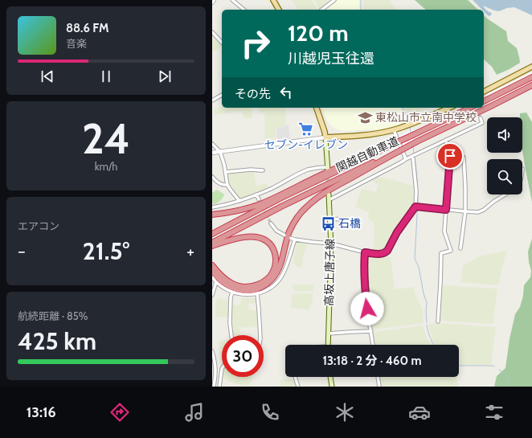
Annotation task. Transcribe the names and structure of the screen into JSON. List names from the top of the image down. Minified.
{"streets":{"highway":["関越自動車道"],"main road":["高坂上唐子線"]},"places":{"school or university":["東松山市立南中学校"],"supermarket":["セブン-イレブン"],"bus stop":["石橋"]},"page":{"turn":["120 m","川越児玉往還"],"song":["88.6 FM","音楽"],"then":"その先","tile":[["24","km/h"],"エアコン",["航続距離 · 85%","425 km"]],"heat":["−","21.5°","+"],"limit":"30","trip":"13:18 · 2 分 · 460 m","tabs":"13:16"}}
